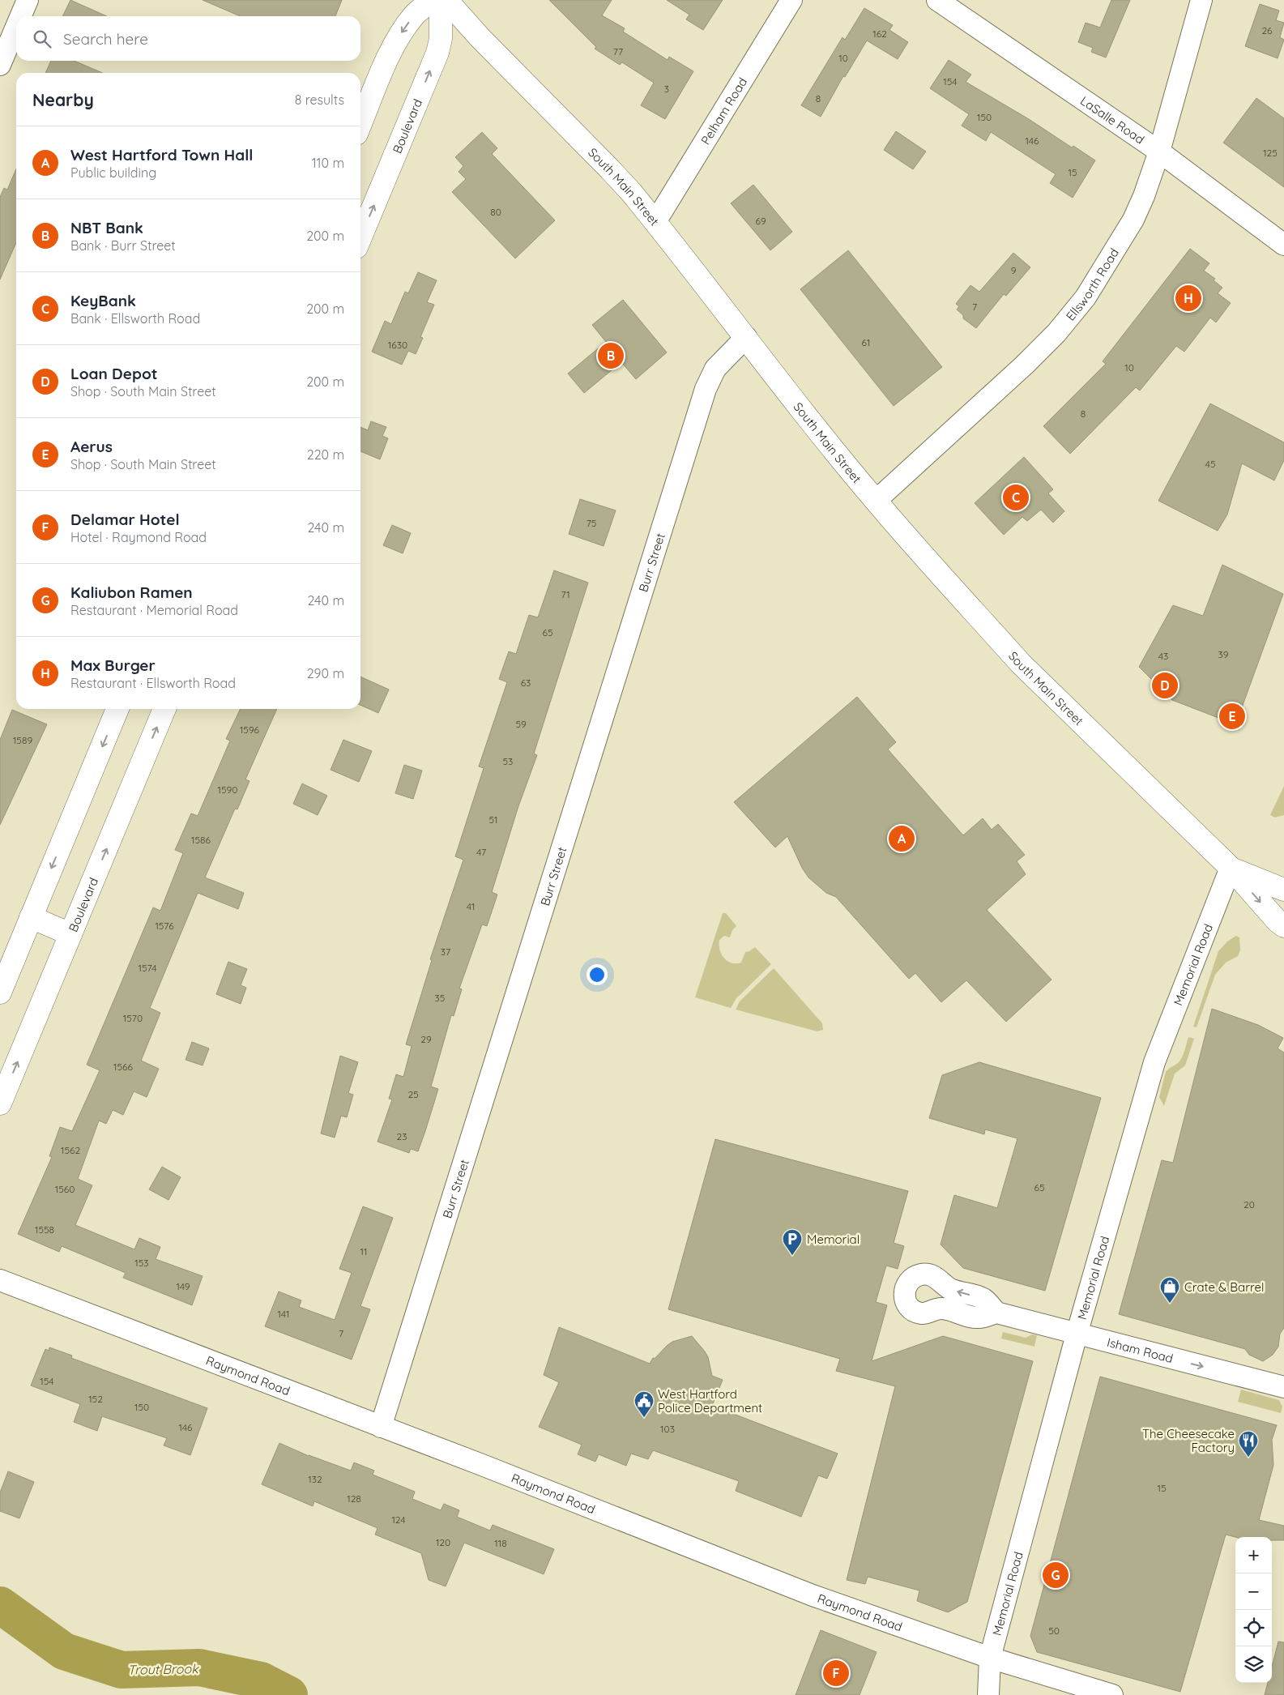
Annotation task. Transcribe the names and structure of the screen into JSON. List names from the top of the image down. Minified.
{"streets":{"main road":["Boulevard","South Main Street"],"street":["Pelham Road","LaSalle Road","Ellsworth Road","Burr Street","Memorial Road","Isham Road","Raymond Road"]},"crossings":[["Pelham Road","South Main Street"],["LaSalle Road","Ellsworth Road"],["South Main Street","Ellsworth Road"],["South Main Street","Burr Street"],["South Main Street","Memorial Road"],["Burr Street","Raymond Road"],["Memorial Road","Isham Road"],["Memorial Road","Raymond Road"]],"one_way":["Isham Road"],"water":["Trout Brook"],"places":{"parking":["Memorial"],"shop":["Crate & Barrel"],"public building":["West Hartford Police Department"],"restaurant":["The Cheesecake Factory"]},"house_numbers":["26","162","77","10","154","3","8","150","146","125","15","80","69","9","7","61","1630","10","8","45","75","71","65","39","43","63","59","1596","1589","53","1590","51","1586","47","41","1576","37","1574","35","1570","29","1566","25","23","1562","65","1560","20","1558","11","153","149","141","7","154","152","150","146","103","132","15","128","124","120","118","50"],"page":{"search":"Search here","heading":["Nearby","8 results"],"list":[{"mark":"A","name":"West Hartford Town Hall","note":"Public building","value":"110 m"},{"mark":"B","name":"NBT Bank","note":"Bank · Burr Street","value":"200 m"},{"mark":"C","name":"KeyBank","note":"Bank · Ellsworth Road","value":"200 m"},{"mark":"D","name":"Loan Depot","note":"Shop · South Main Street","value":"200 m"},{"mark":"E","name":"Aerus","note":"Shop · South Main Street","value":"220 m"},{"mark":"F","name":"Delamar Hotel","note":"Hotel · Raymond Road","value":"240 m"},{"mark":"G","name":"Kaliubon Ramen","note":"Restaurant · Memorial Road","value":"240 m"},{"mark":"H","name":"Max Burger","note":"Restaurant · Ellsworth Road","value":"290 m"}],"pins":["H","B","C","D","E","A","G","F"],"map_buttons":["+","−"]}}
